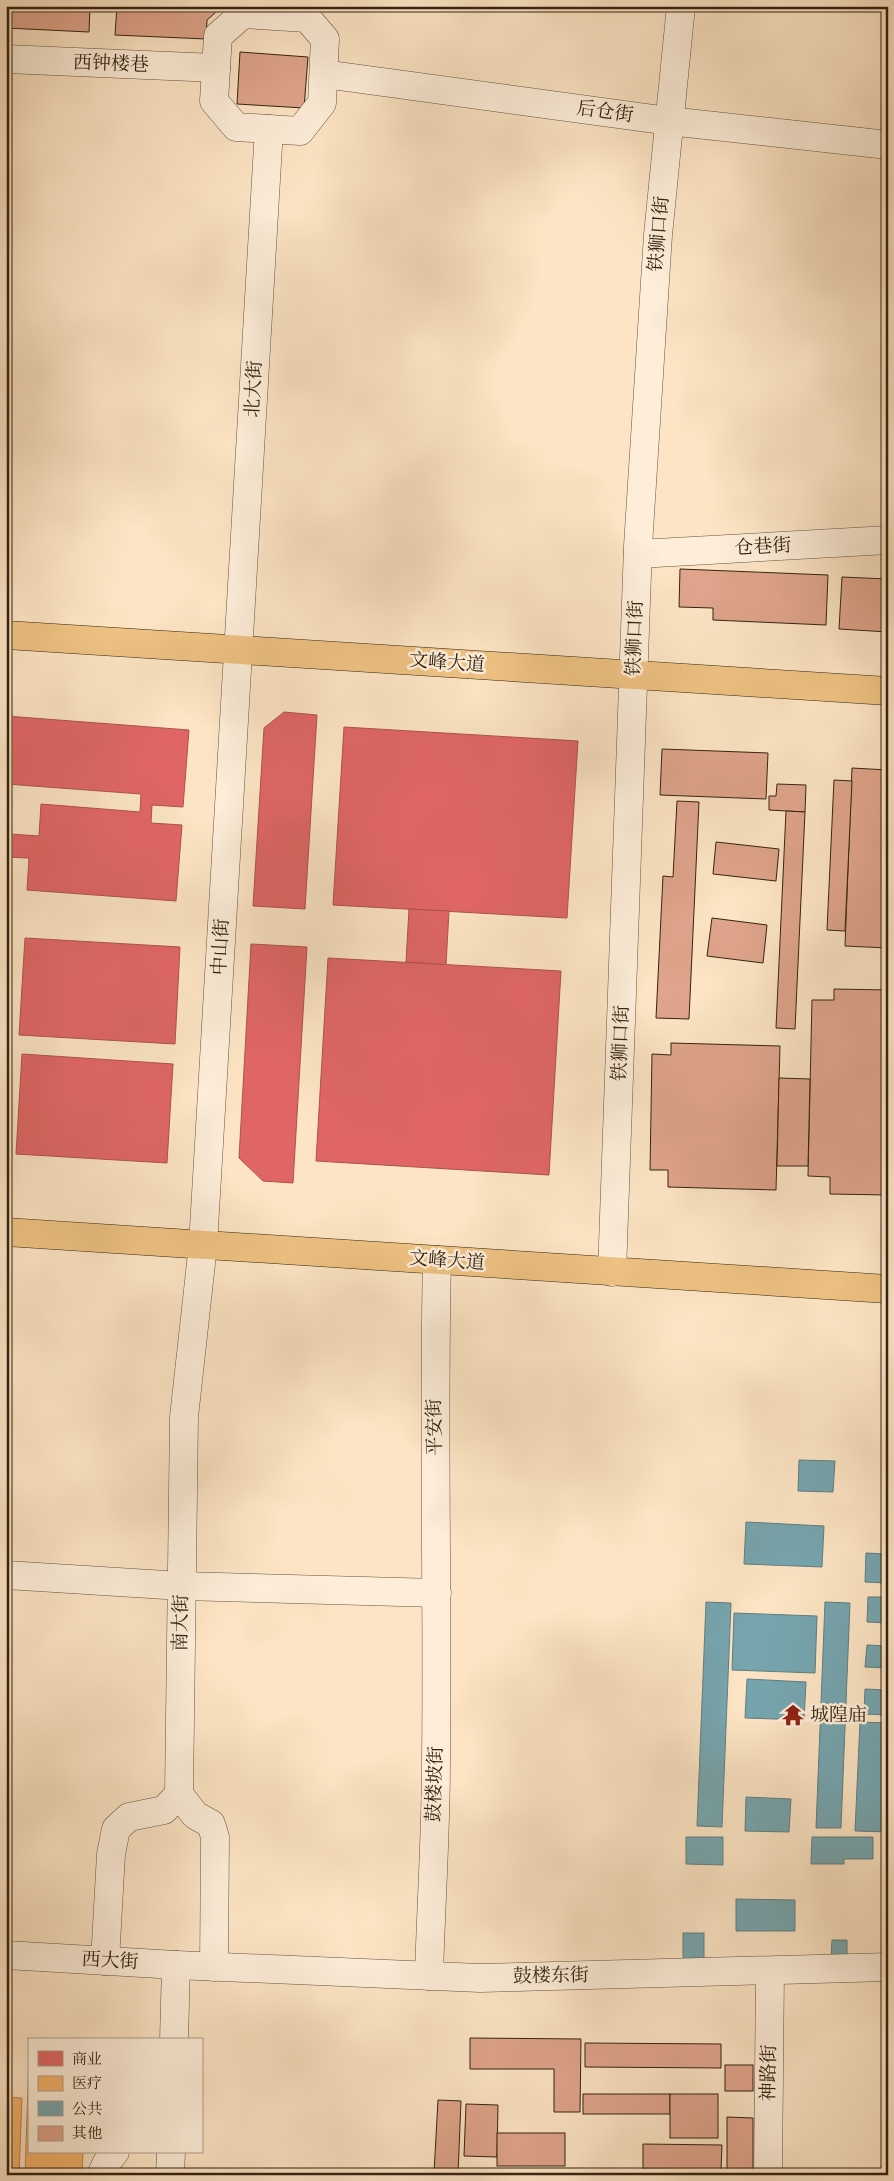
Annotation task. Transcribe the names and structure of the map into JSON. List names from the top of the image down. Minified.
{"streets":{"main road":["文峰大道"],"street":["西钟楼巷","后仓街","铁狮口街","北大街","仓巷街","中山街","平安街","南大街","鼓楼坡街","西大街","鼓楼东街","神路街"]},"crossings":[["西钟楼巷","后仓街"],["西钟楼巷","北大街"],["后仓街","铁狮口街"],["后仓街","北大街"],["铁狮口街","仓巷街"],["铁狮口街","文峰大道"],["北大街","文峰大道"],["北大街","中山街"],["文峰大道","中山街"],["文峰大道","平安街"],["文峰大道","南大街"],["中山街","南大街"],["平安街","鼓楼坡街"],["鼓楼坡街","鼓楼东街"],["西大街","鼓楼东街"],["鼓楼东街","神路街"]],"places":{"temple":["城隍庙"]},"legend":["商业","医疗","公共","其他"]}
